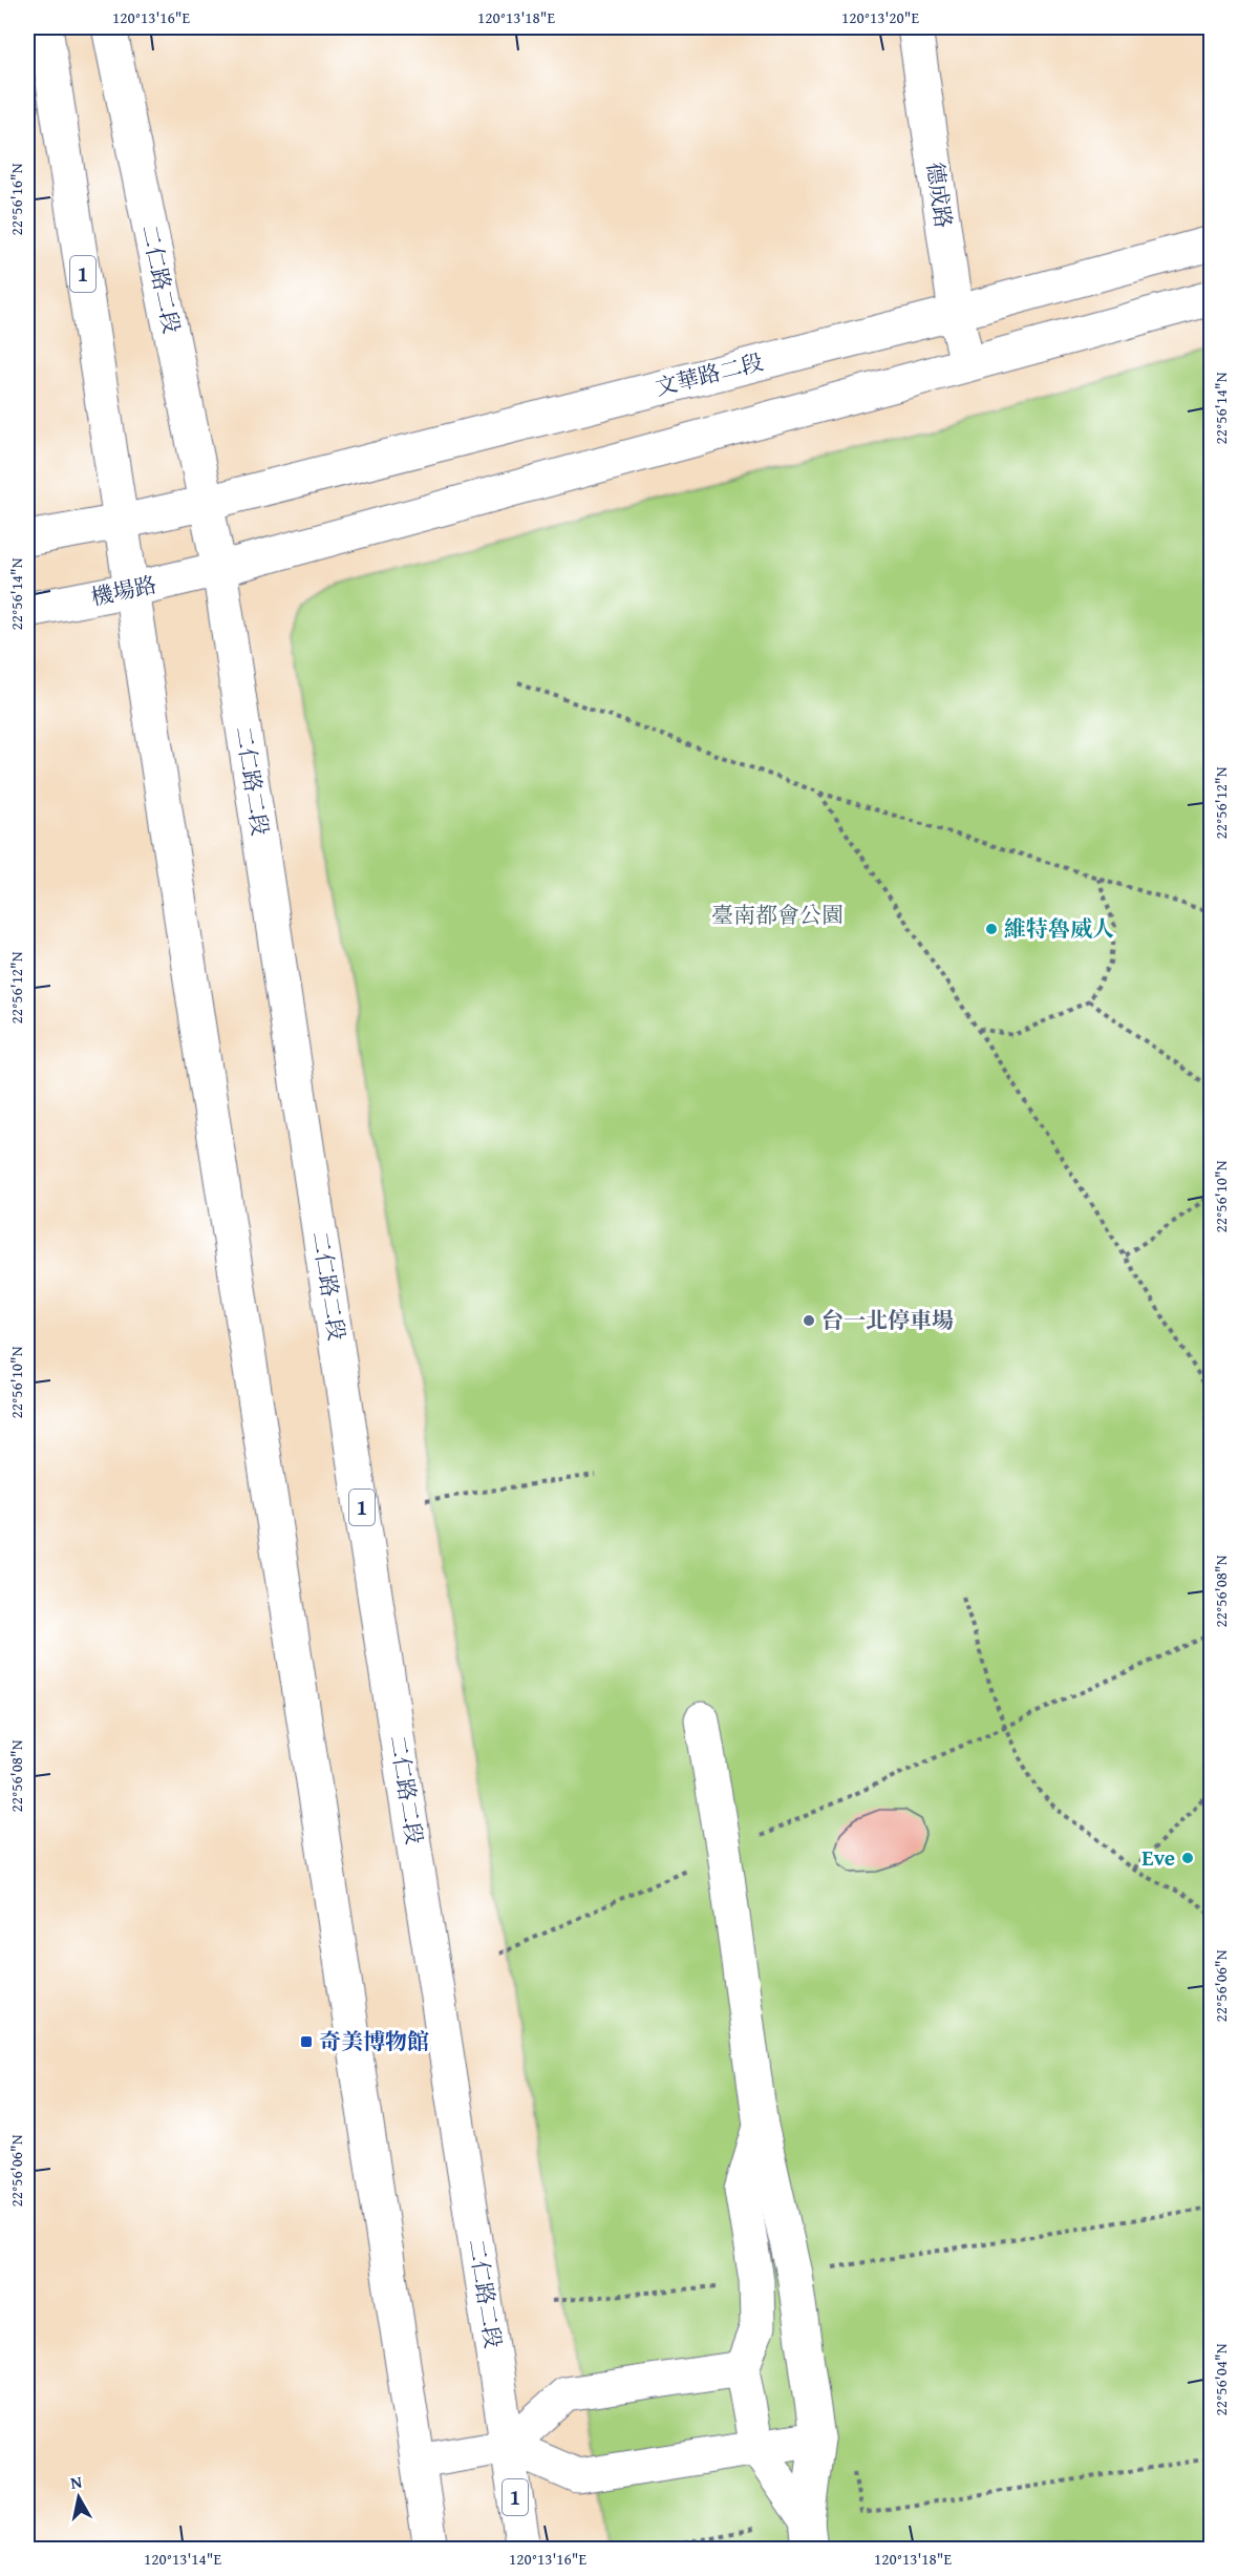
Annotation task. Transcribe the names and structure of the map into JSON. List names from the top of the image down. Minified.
{"streets":{"main road":["德成路","1","二仁路二段","文華路二段","機場路"]},"crossings":[["德成路","文華路二段"],["1","機場路"],["二仁路二段","文華路二段"],["二仁路二段","機場路"]],"parks":["臺南都會公園"],"places":{"other":["維特魯威人","台一北停車場","Eve"],"transit":["奇美博物館"]},"north":"top","coordinates":["120°13'16\"E","120°13'18\"E","120°13'20\"E","22°56'16\"N","22°56'14\"N","22°56'12\"N","22°56'10\"N","22°56'08\"N","22°56'06\"N","22°56'04\"N","120°13'14\"E"]}
